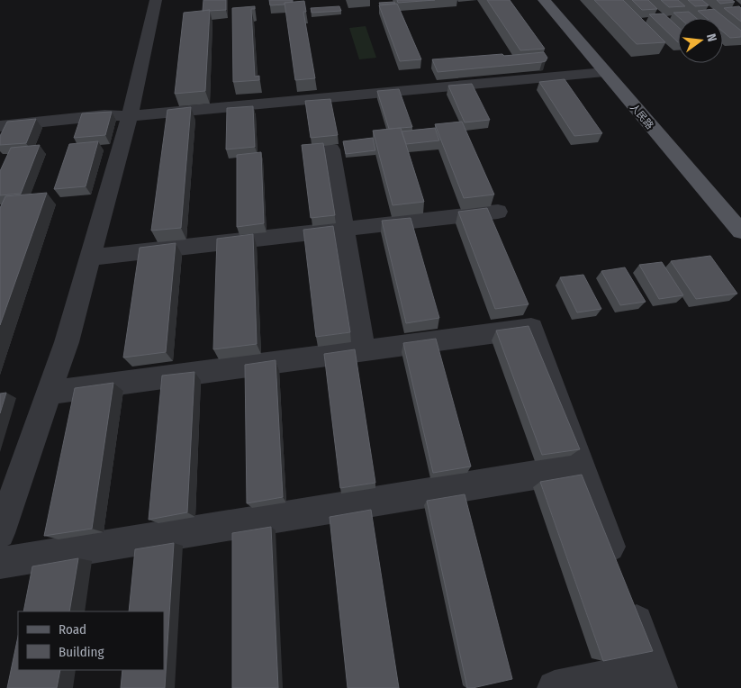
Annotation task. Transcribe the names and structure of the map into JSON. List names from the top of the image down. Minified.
{"streets":{"main road":["人民路"]},"legend":["Road","Building"],"north":"right"}
